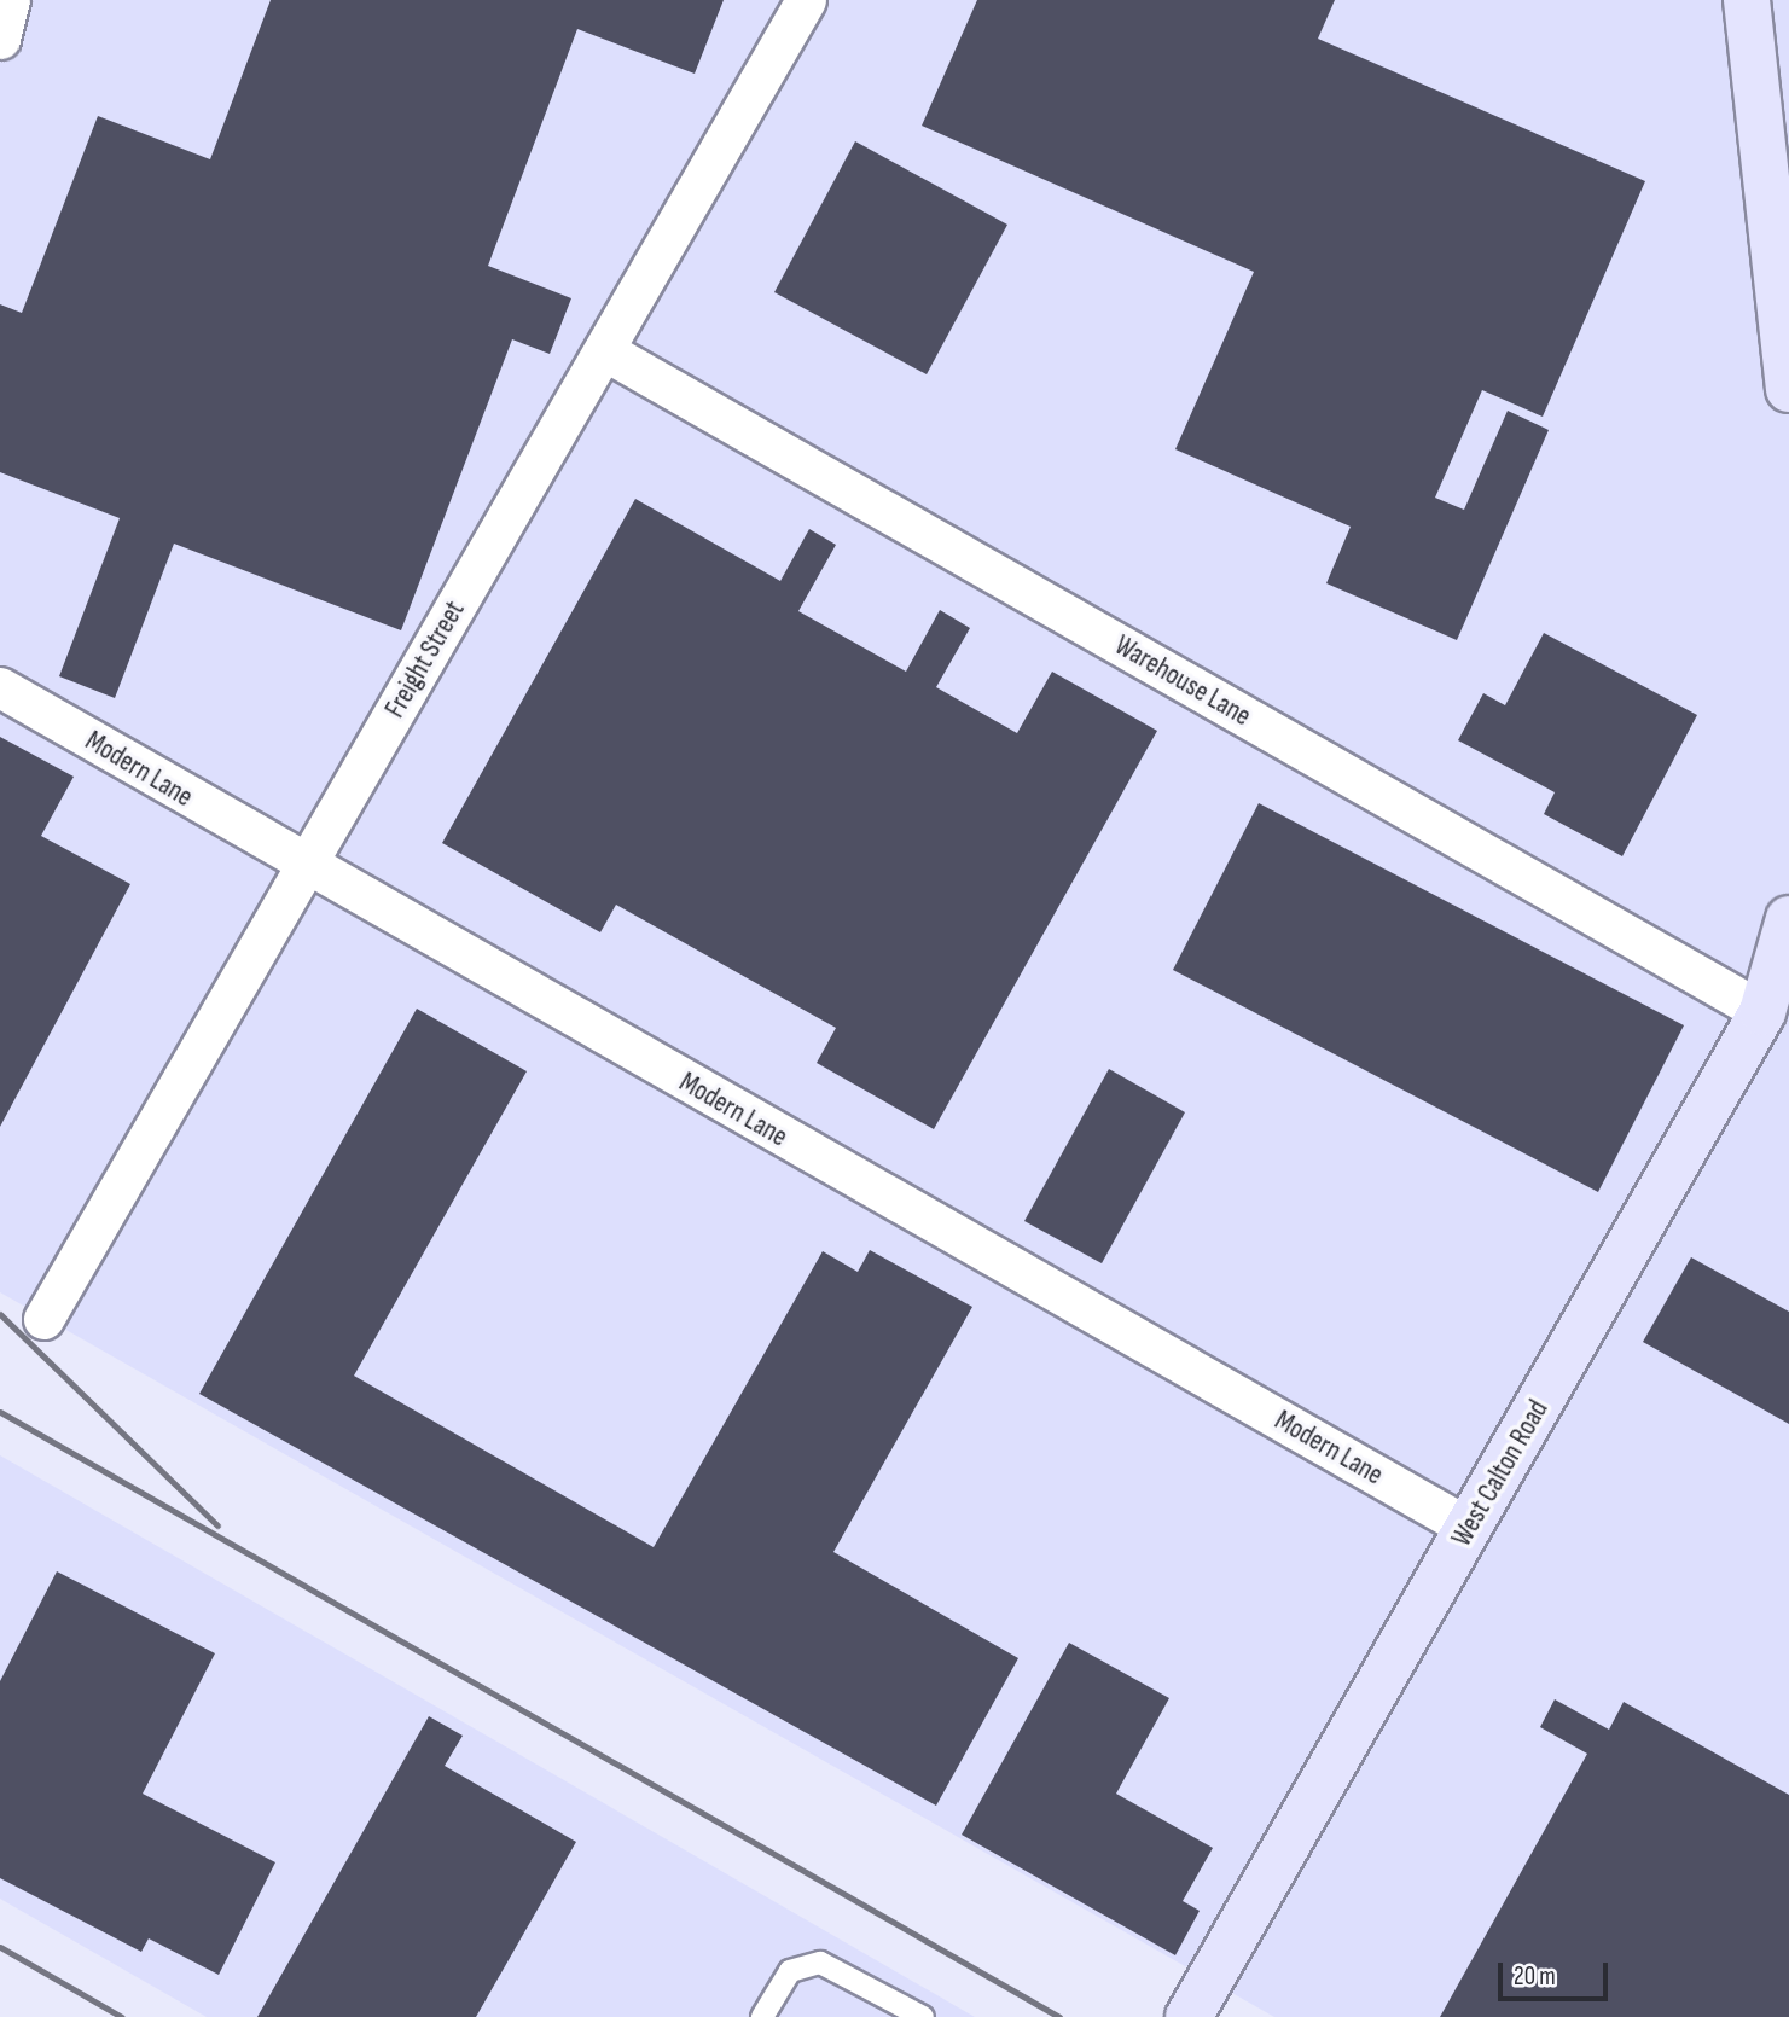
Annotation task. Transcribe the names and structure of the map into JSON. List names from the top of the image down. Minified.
{"streets":{"main road":["West Calton Road"],"street":["Freight Street","Warehouse Lane","Modern Lane"]},"crossings":[["Freight Street","Warehouse Lane"],["Freight Street","Modern Lane"],["Warehouse Lane","West Calton Road"],["Modern Lane","West Calton Road"]],"scale_bar":"20 m"}
